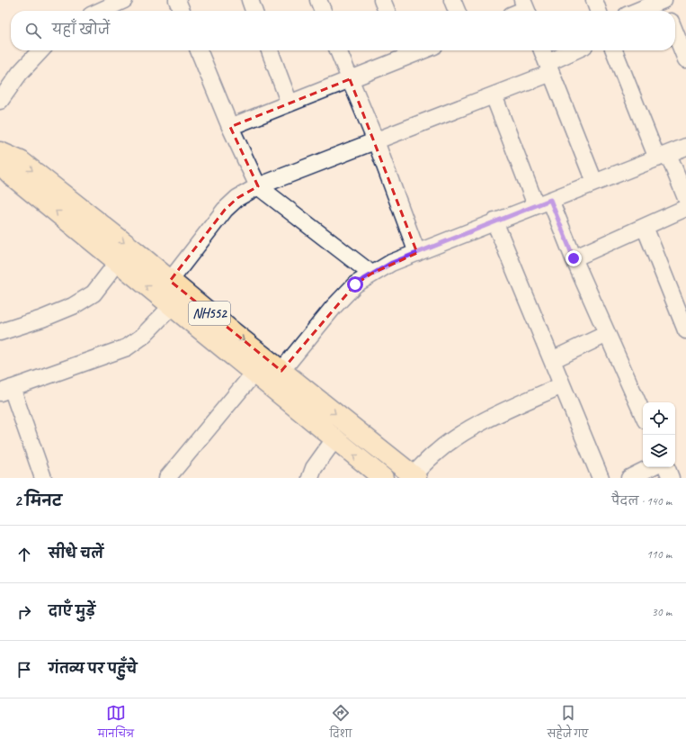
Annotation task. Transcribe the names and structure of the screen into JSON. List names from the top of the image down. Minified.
{"streets":{"highway":["NH552"]},"page":{"search":"यहाँ खोजें","heading":["2 मिनट","पैदल · 140 m"],"list":[["सीधे चलें","110 m"],["दाएँ मुड़ें","30 m"],"गंतव्य पर पहुँचे"],"nav":["मानचित्र","दिशा","सहेजे गए"]}}
